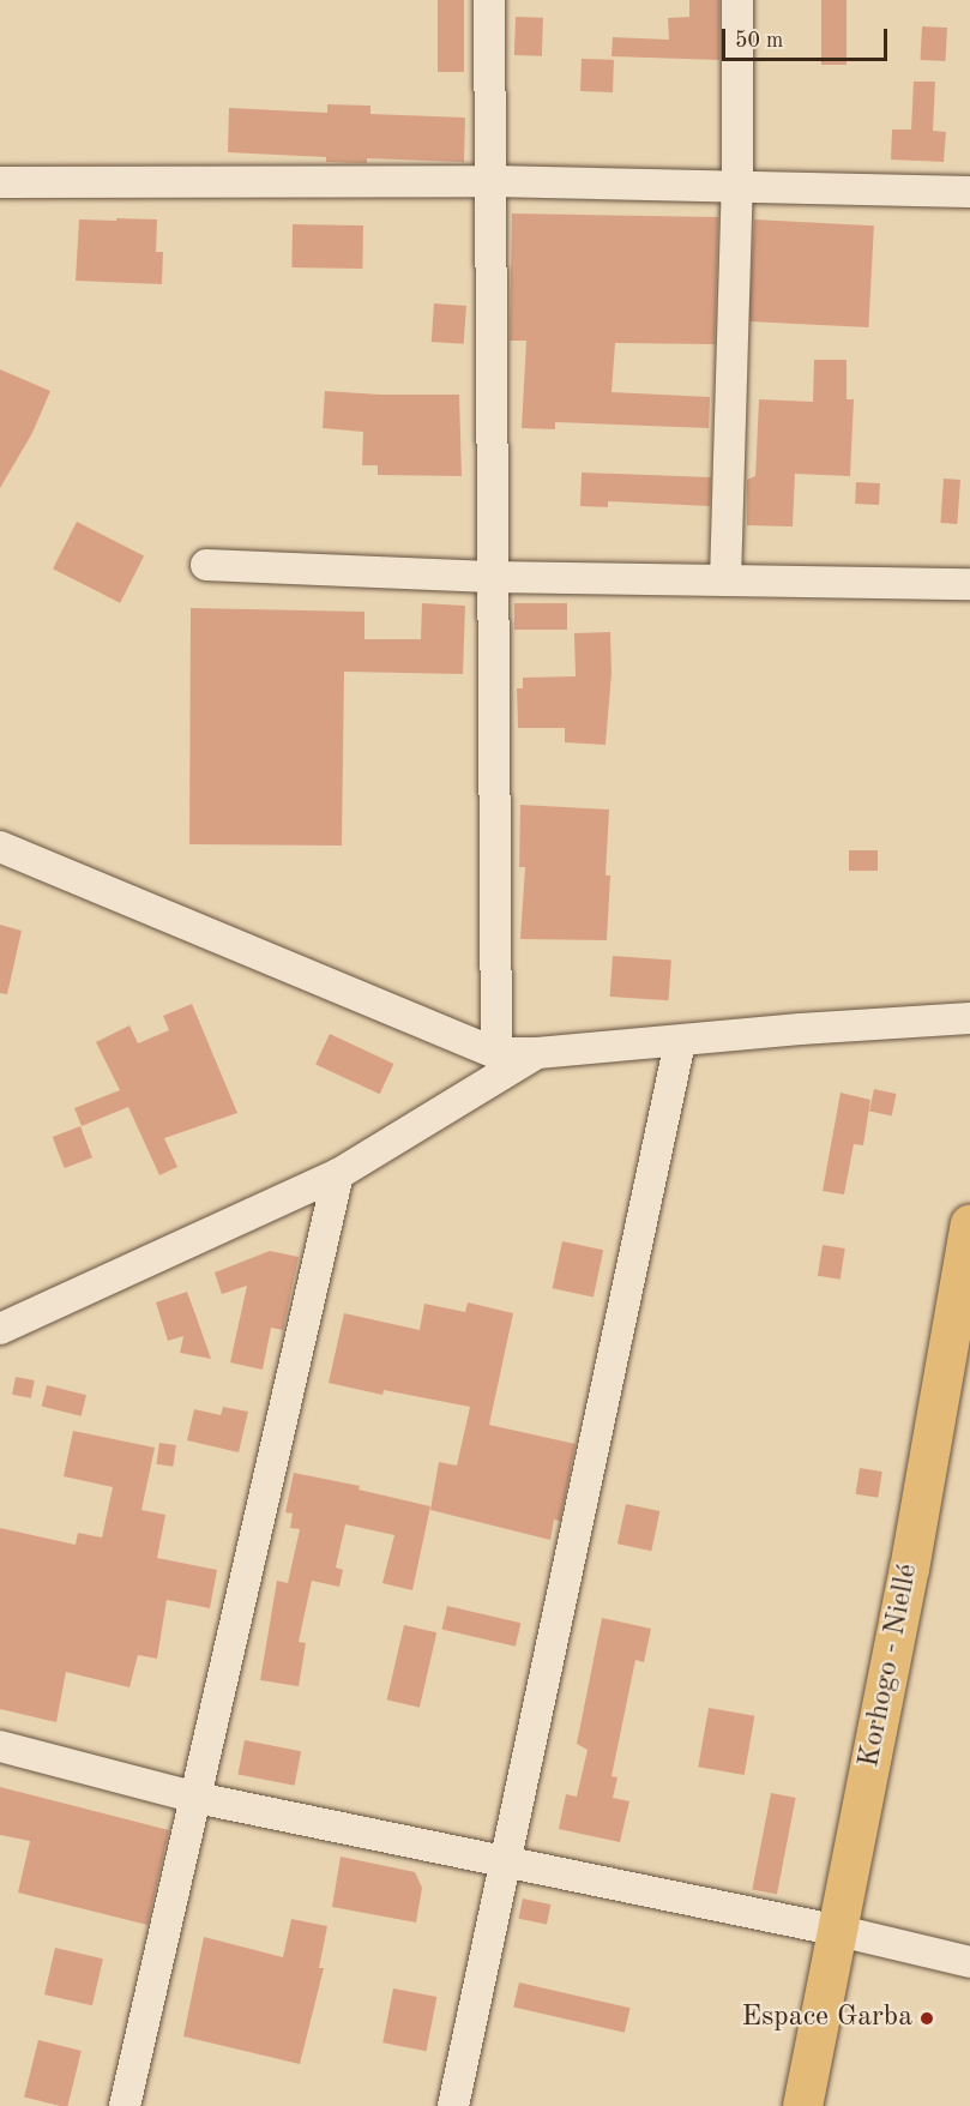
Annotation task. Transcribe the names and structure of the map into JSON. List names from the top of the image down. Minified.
{"streets":{"main road":["Korhogo - Niellé"]},"places":["Espace Garba"],"scale_bar":"50 m"}
